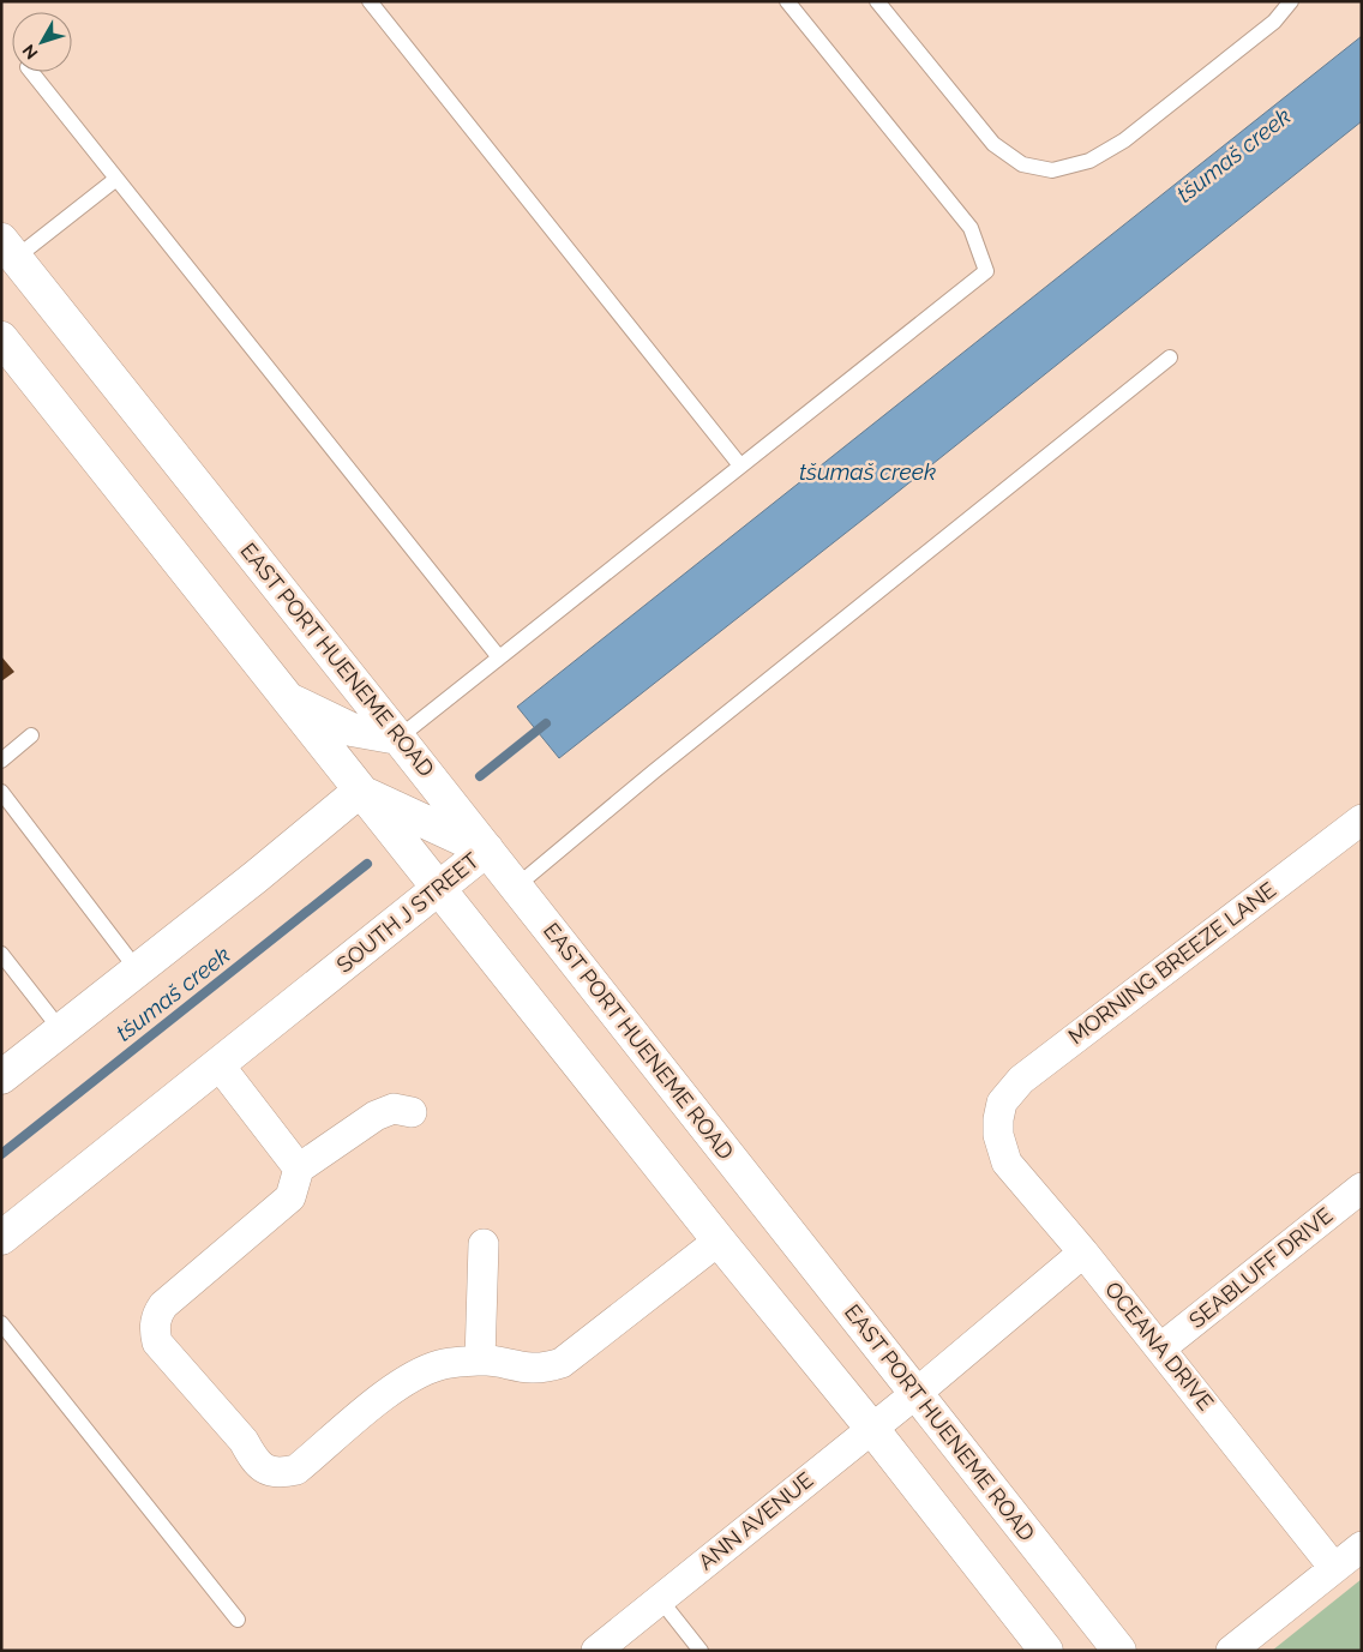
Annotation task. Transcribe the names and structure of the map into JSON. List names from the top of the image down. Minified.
{"streets":{"main road":["EAST PORT HUENEME ROAD","SOUTH J STREET"],"street":["MORNING BREEZE LANE","SEABLUFF DRIVE","OCEANA DRIVE","ANN AVENUE"]},"crossings":[["EAST PORT HUENEME ROAD","SOUTH J STREET"],["EAST PORT HUENEME ROAD","ANN AVENUE"],["MORNING BREEZE LANE","OCEANA DRIVE"],["SEABLUFF DRIVE","OCEANA DRIVE"],["OCEANA DRIVE","ANN AVENUE"]],"water":["tšumaš creek"],"north":"bottom left"}
